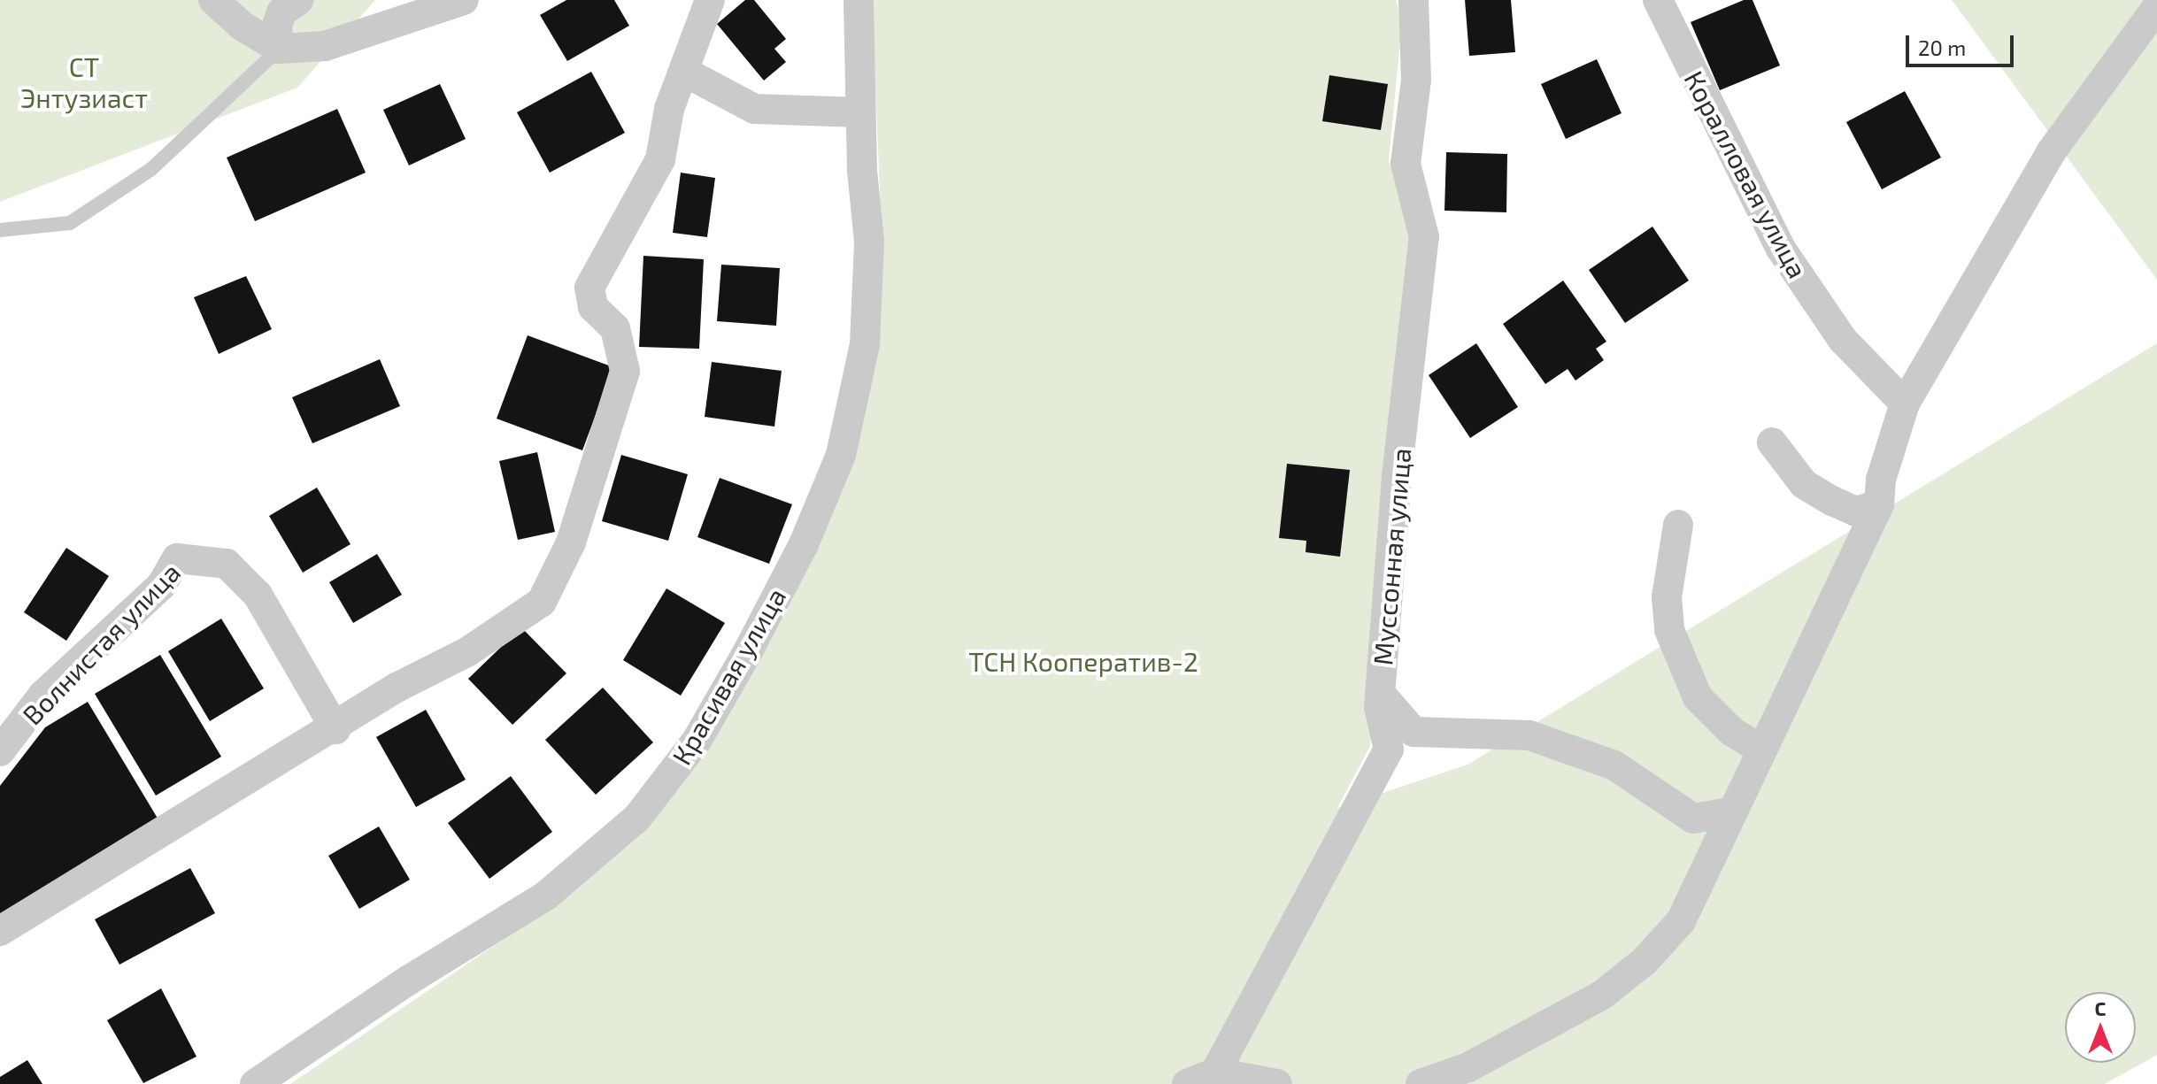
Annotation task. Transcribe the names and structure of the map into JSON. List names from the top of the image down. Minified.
{"streets":{"street":["Коралловая улица","Муссонная улица","Волнистая улица","Красивая улица"]},"parks":["СТ Энтузиаст","ТСН Кооператив-2"],"scale_bar":"20 m","north":"top"}
